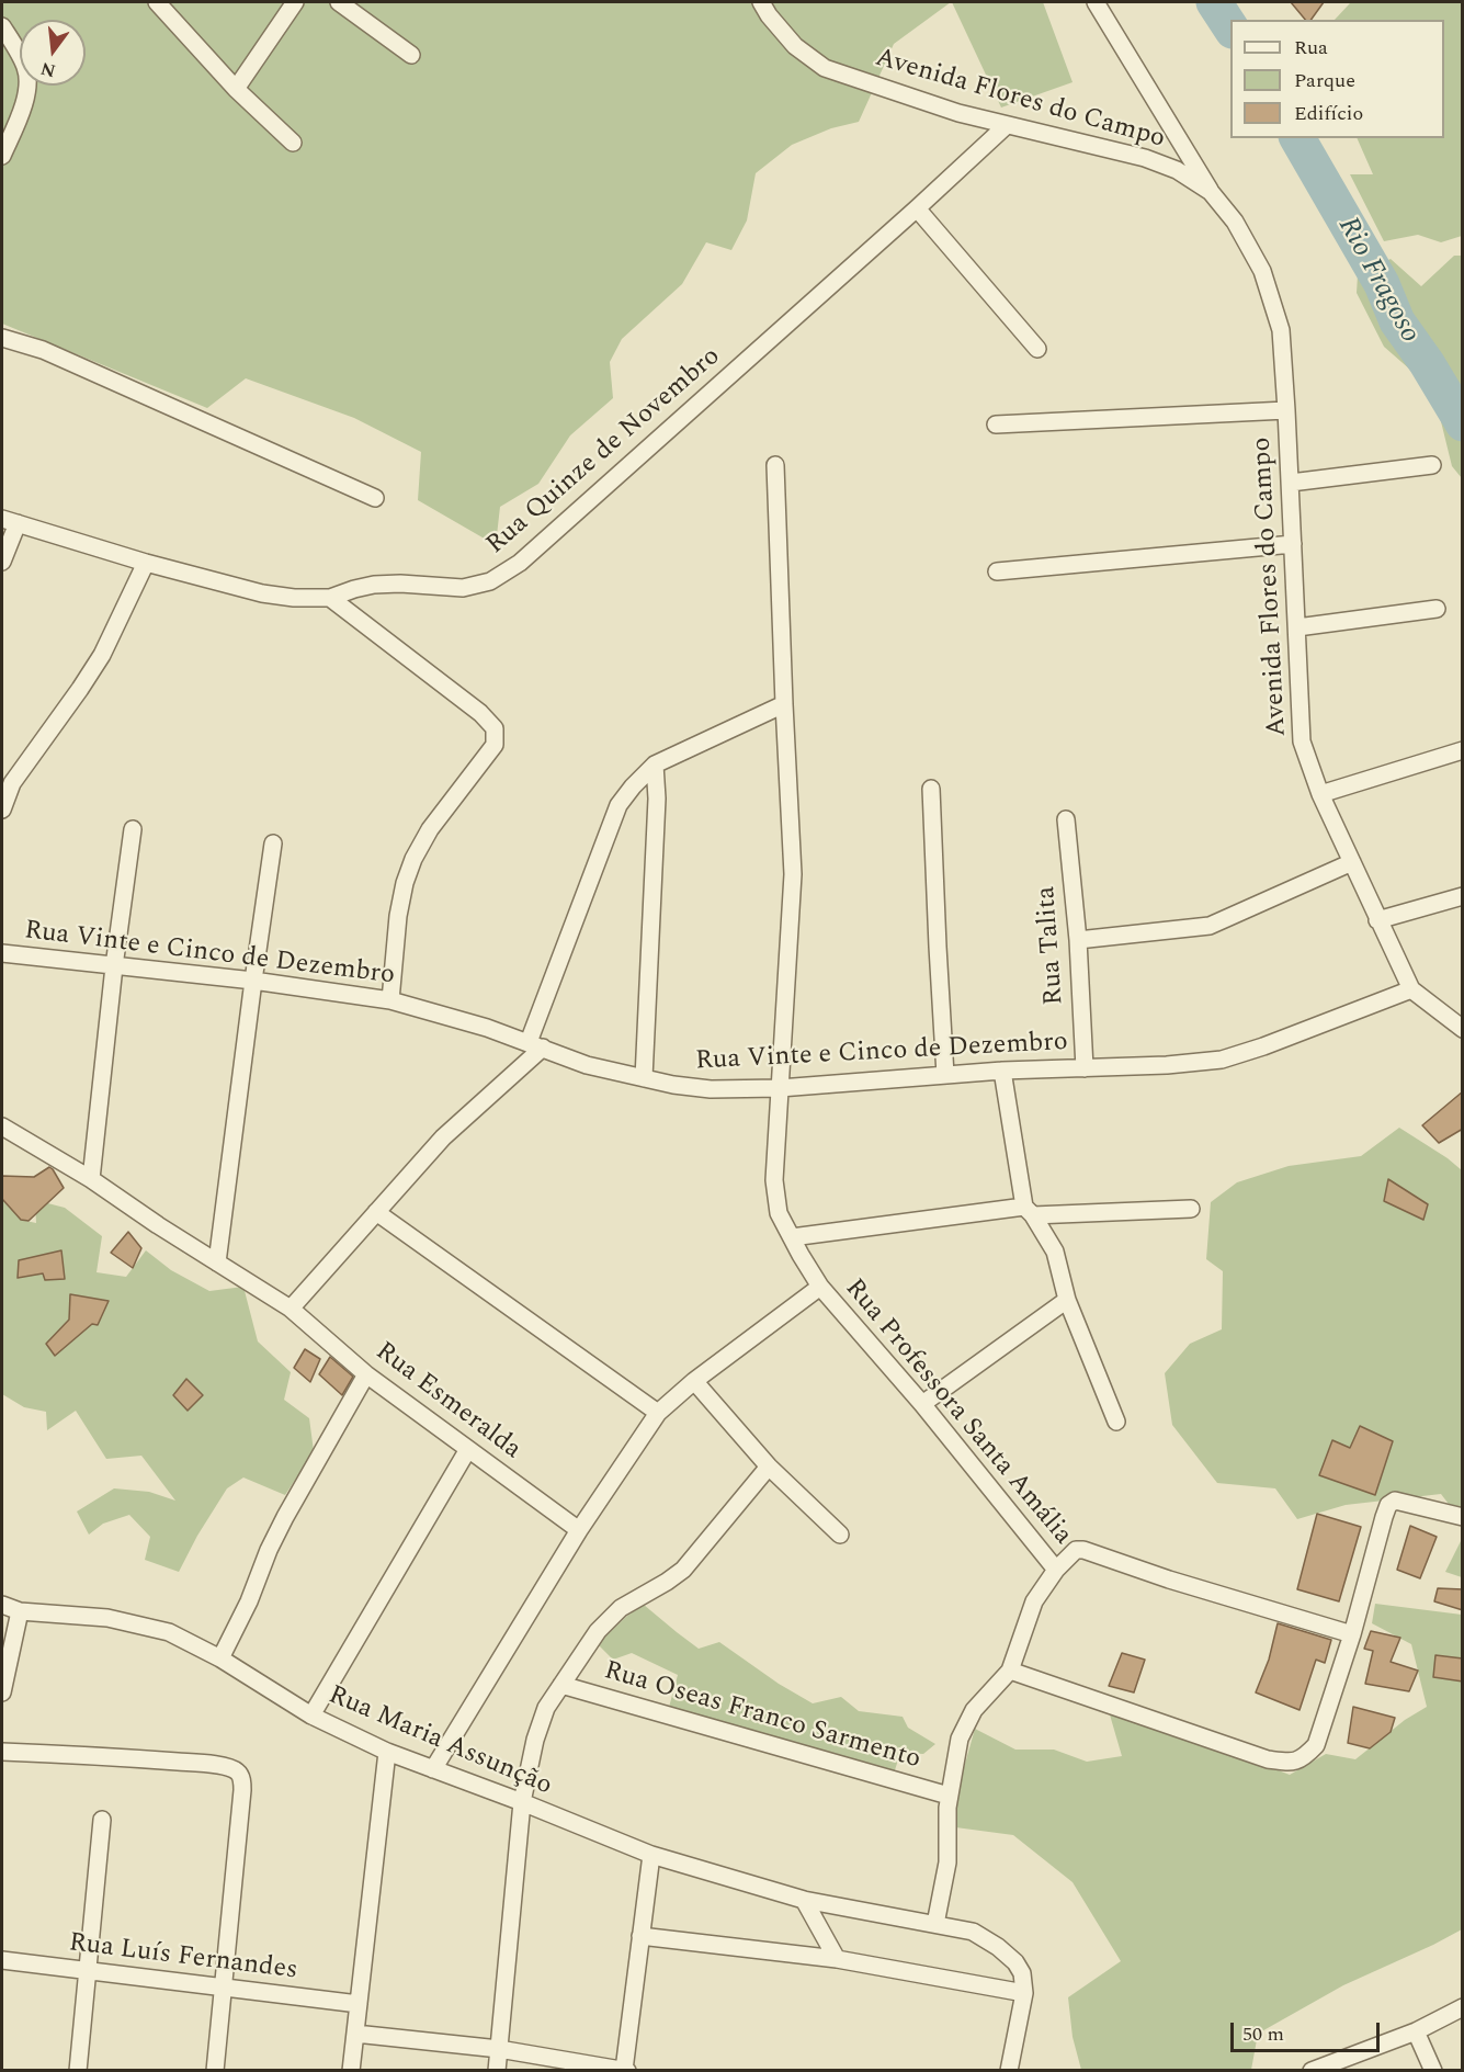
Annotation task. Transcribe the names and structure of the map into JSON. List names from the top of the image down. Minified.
{"streets":{"street":["Avenida Flores do Campo","Rua Quinze de Novembro","Rua Talita","Rua Vinte e Cinco de Dezembro","Rua Esmeralda","Rua Professora Santa Amália","Rua Oseas Franco Sarmento","Rua Maria Assunção","Rua Luís Fernandes"]},"crossings":[["Avenida Flores do Campo","Rua Quinze de Novembro"],["Avenida Flores do Campo","Rua Vinte e Cinco de Dezembro"],["Rua Talita","Rua Vinte e Cinco de Dezembro"],["Rua Vinte e Cinco de Dezembro","Rua Professora Santa Amália"]],"water":["Rio Fragoso"],"legend":["Rua","Parque","Edifício"],"scale_bar":"50 m","north":"bottom"}
